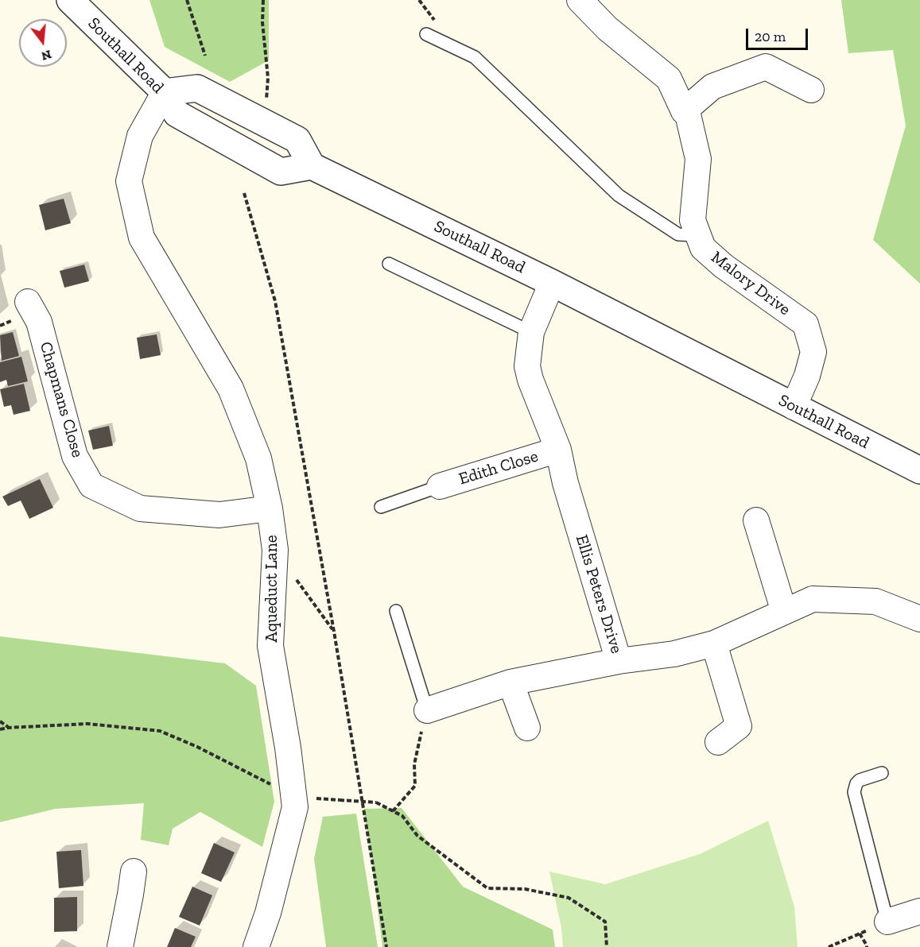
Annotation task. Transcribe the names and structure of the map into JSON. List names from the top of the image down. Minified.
{"streets":{"street":["Southall Road","Malory Drive","Chapmans Close","Edith Close","Aqueduct Lane","Ellis Peters Drive"]},"crossings":[["Southall Road","Malory Drive"],["Southall Road","Aqueduct Lane"],["Southall Road","Ellis Peters Drive"],["Chapmans Close","Aqueduct Lane"],["Edith Close","Ellis Peters Drive"]],"scale_bar":"20 m","north":"bottom"}
